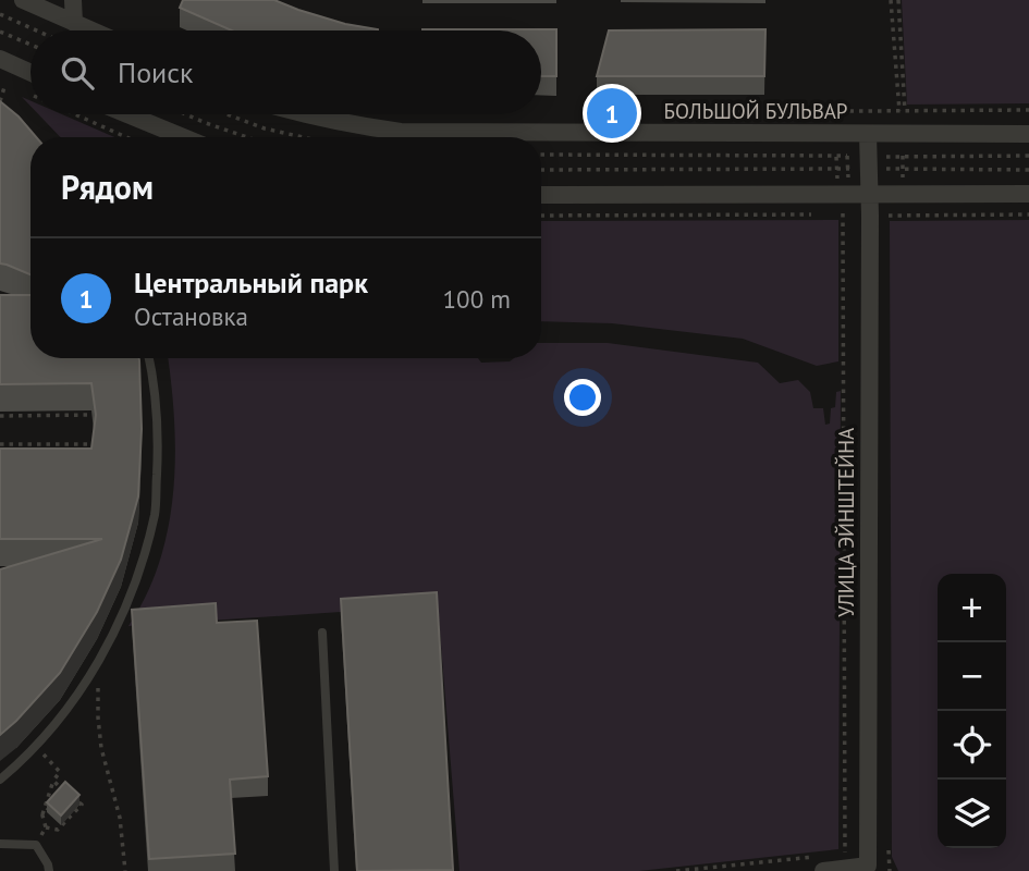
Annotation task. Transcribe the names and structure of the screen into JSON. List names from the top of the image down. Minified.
{"streets":{"street":["БОЛЬШОЙ БУЛЬВАР","УЛИЦА ЭЙНШТЕЙНА"]},"crossings":[["БОЛЬШОЙ БУЛЬВАР","УЛИЦА ЭЙНШТЕЙНА"]],"page":{"search":"Поиск","pins":"1","heading":"Рядом","list":[{"mark":"1","name":"Центральный парк","note":"Остановка","value":"100 m"}],"map_buttons":["+","−"]}}
